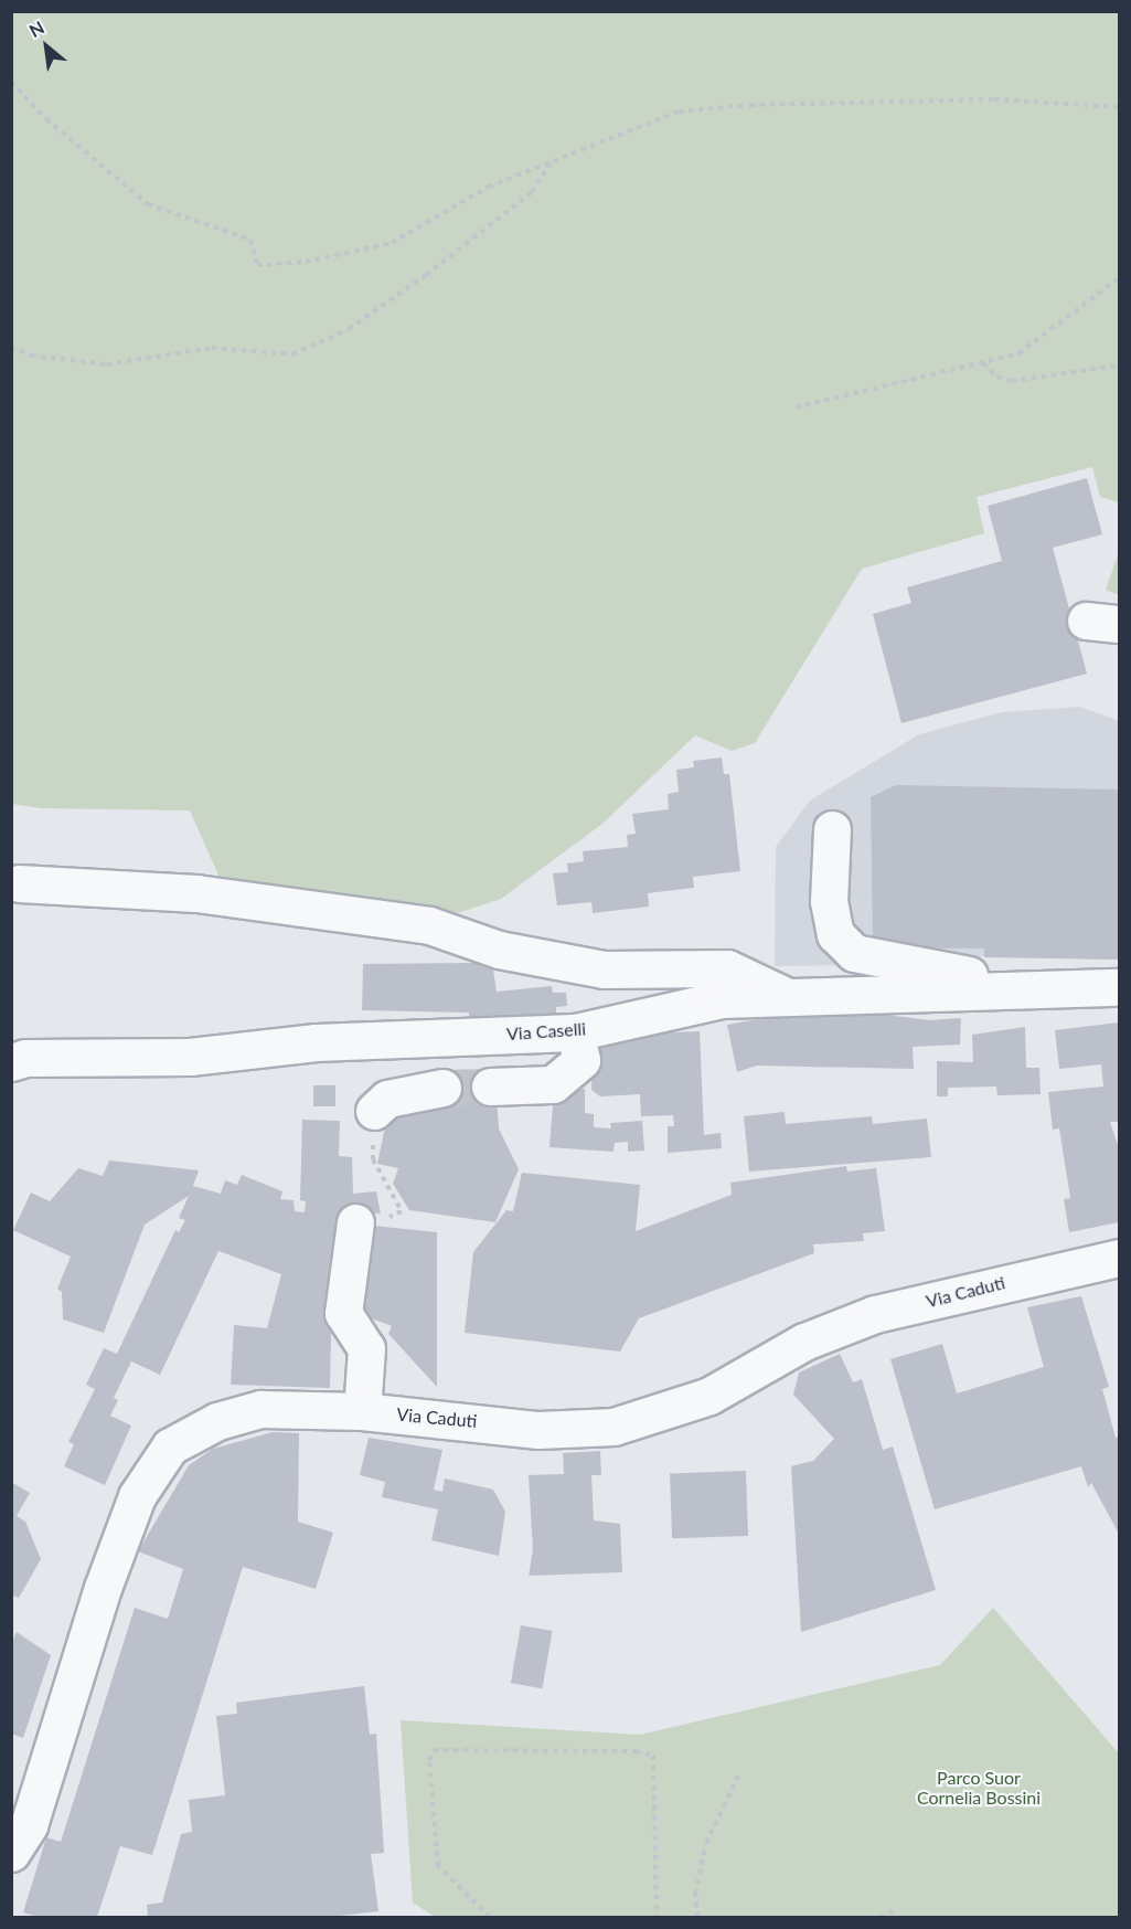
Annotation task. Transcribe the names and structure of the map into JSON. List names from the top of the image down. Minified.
{"streets":{"street":["Via Caselli","Via Caduti"]},"parks":["Parco Suor Cornelia Bossini"],"north":"top left"}
